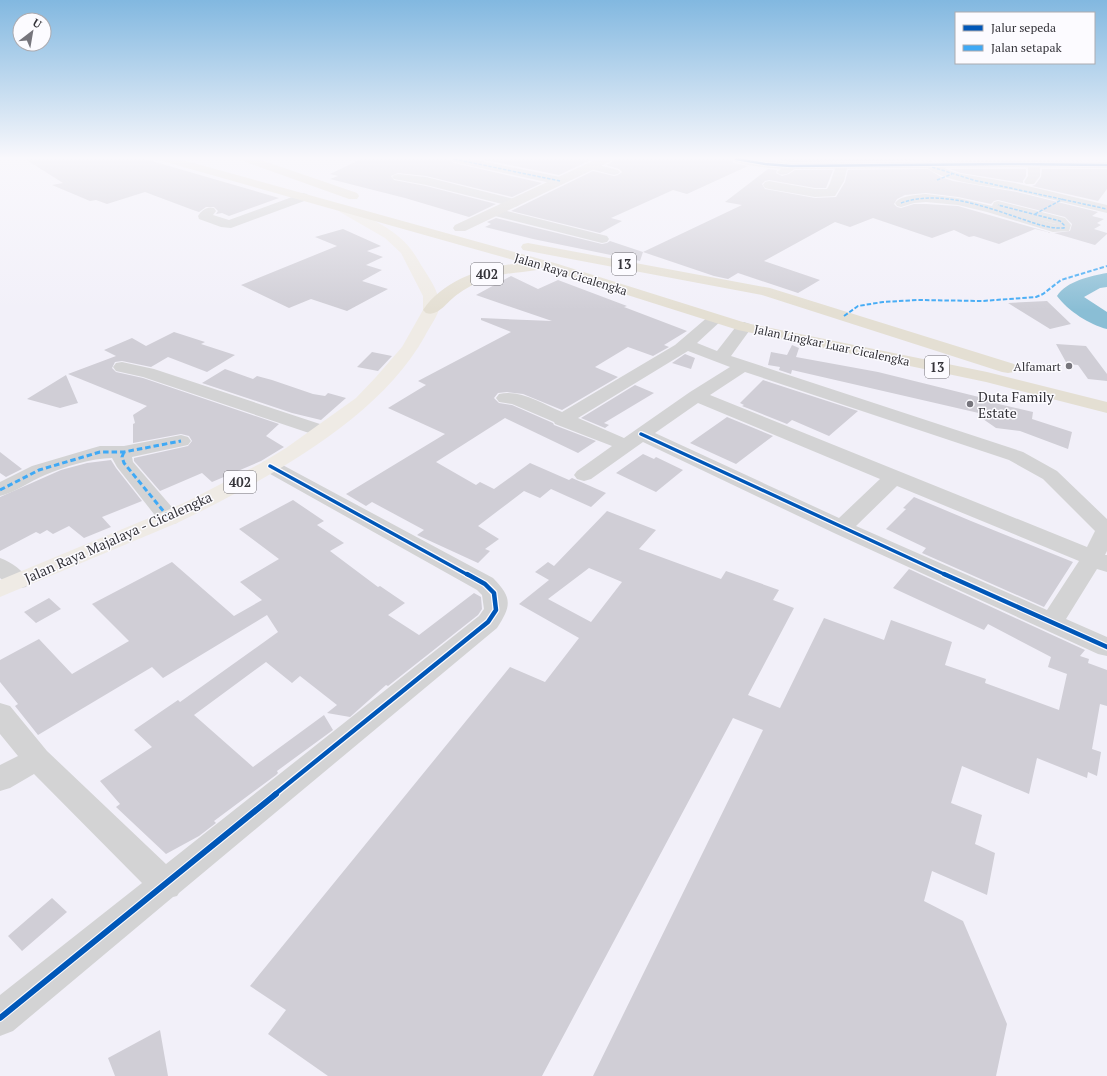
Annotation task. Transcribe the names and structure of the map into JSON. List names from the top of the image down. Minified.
{"streets":{"highway":["13","402","Jalan Raya Cicalengka","Jalan Lingkar Luar Cicalengka"],"main road":["Jalan Raya Majalaya - Cicalengka"]},"crossings":[["402","Jalan Raya Cicalengka"],["402","Jalan Raya Majalaya - Cicalengka"],["Jalan Raya Cicalengka","Jalan Lingkar Luar Cicalengka"]],"places":["Alfamart","Duta Family Estate"],"legend":["Jalur sepeda","Jalan setapak"],"north":"top right"}
